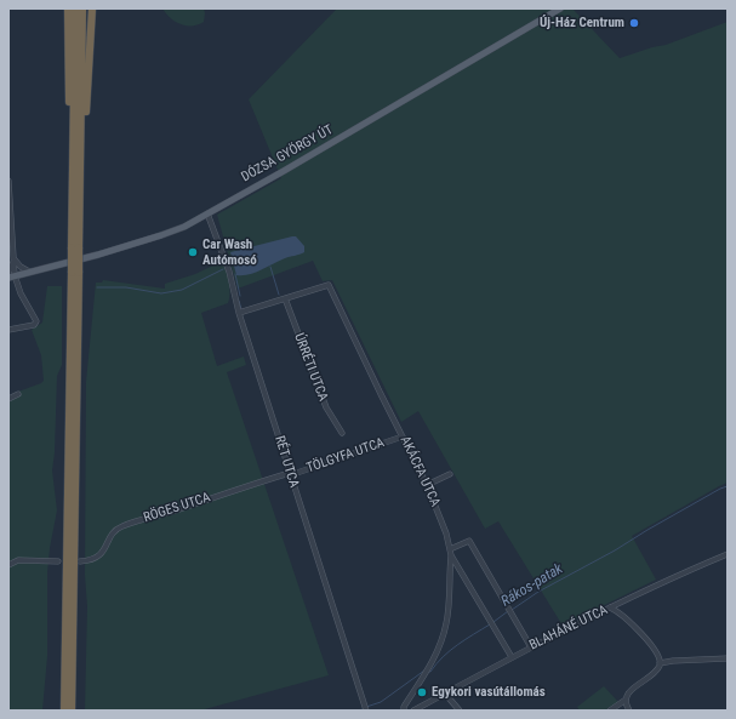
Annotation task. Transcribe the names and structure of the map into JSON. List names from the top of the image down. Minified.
{"streets":{"main road":["DÓZSA GYÖRGY ÚT"],"street":["ÚRRÉTI UTCA","TÖLGYFA UTCA","RÉT UTCA","AKÁCFA UTCA","RÖGES UTCA","BLAHÁNÉ UTCA"]},"crossings":[["DÓZSA GYÖRGY ÚT","RÉT UTCA"],["ÚRRÉTI UTCA","AKÁCFA UTCA"],["TÖLGYFA UTCA","RÉT UTCA"],["TÖLGYFA UTCA","AKÁCFA UTCA"],["TÖLGYFA UTCA","RÖGES UTCA"],["RÉT UTCA","RÖGES UTCA"],["AKÁCFA UTCA","BLAHÁNÉ UTCA"]],"water":["Rákos-patak"],"places":["Új-Ház Centrum","Car Wash Autómosó","Egykori vasútállomás"]}
